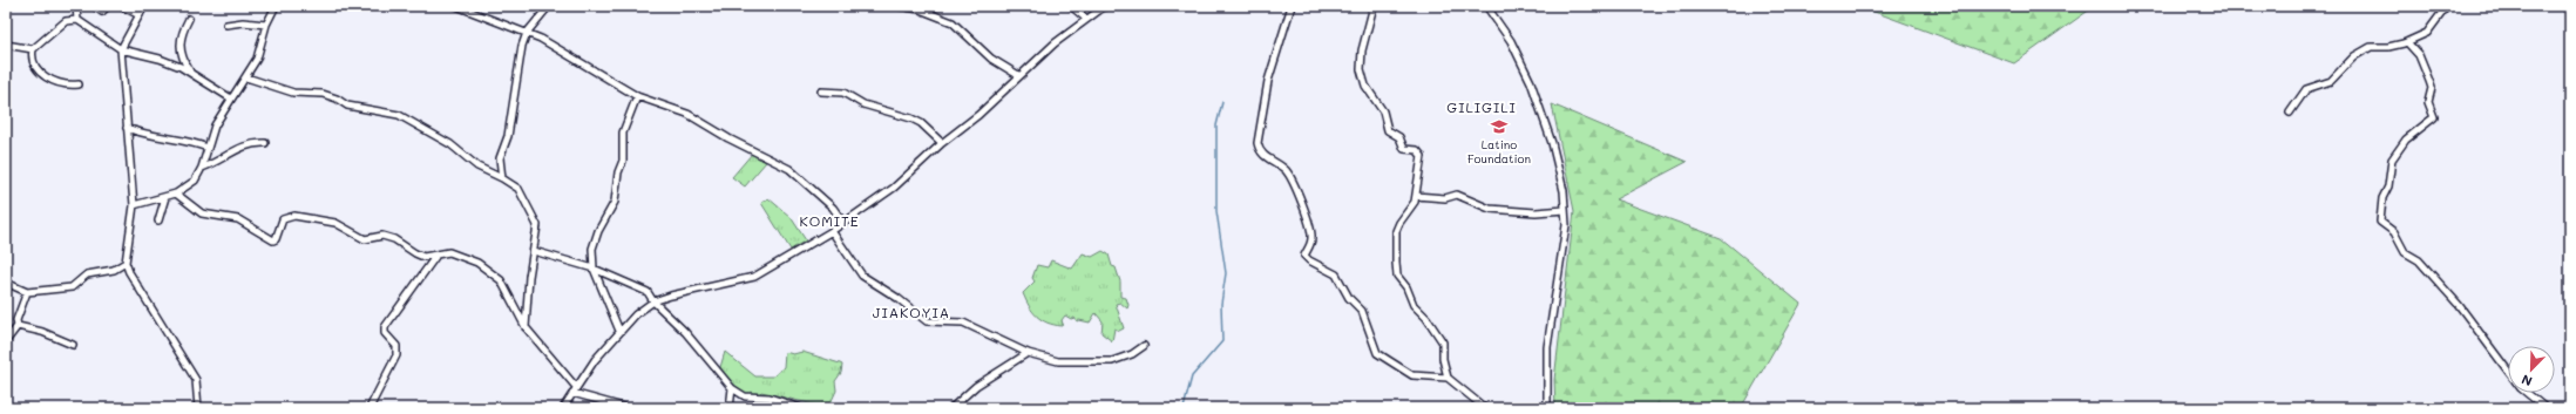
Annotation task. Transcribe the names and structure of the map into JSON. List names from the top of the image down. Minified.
{"districts":["GILIGILI","KOMITE","JIAKOYIA"],"places":{"school or university":["Latino Foundation"]},"north":"bottom left"}
